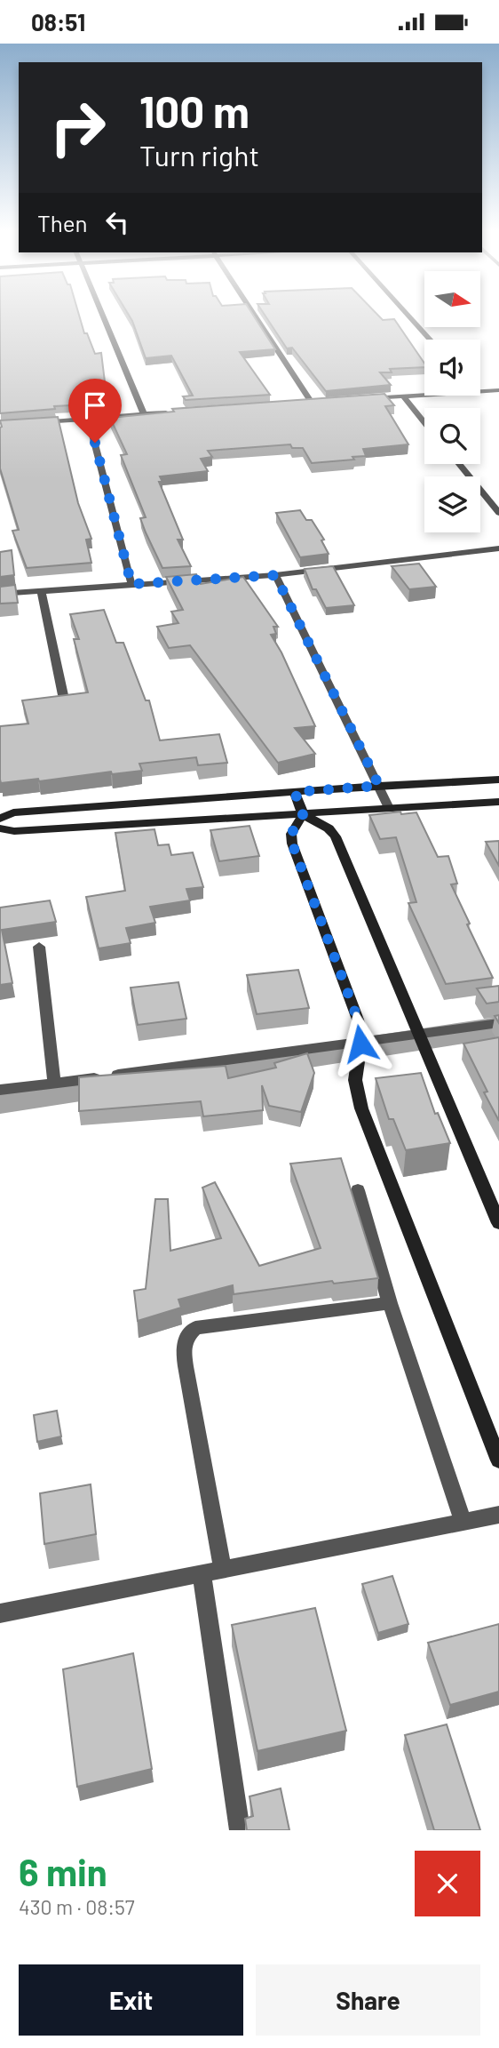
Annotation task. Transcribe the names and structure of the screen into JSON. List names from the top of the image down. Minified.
{"north":"right","page":{"status":"08:51","turn":["100 m","Turn right"],"then":"Then","heading":["6 min","430 m · 08:57"],"buttons":["Exit","Share"]}}
